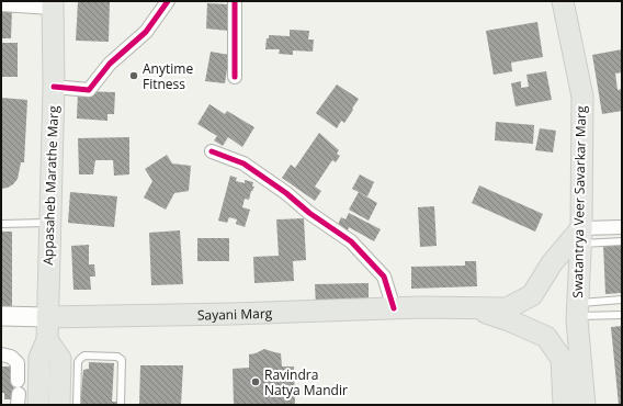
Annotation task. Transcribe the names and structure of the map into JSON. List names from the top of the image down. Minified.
{"streets":{"main road":["Appasaheb Marathe Marg","Swatantrya Veer Savarkar Marg","Sayani Marg"]},"crossings":[["Appasaheb Marathe Marg","Sayani Marg"],["Swatantrya Veer Savarkar Marg","Sayani Marg"]],"places":["Anytime Fitness","Ravindra Natya Mandir"]}
